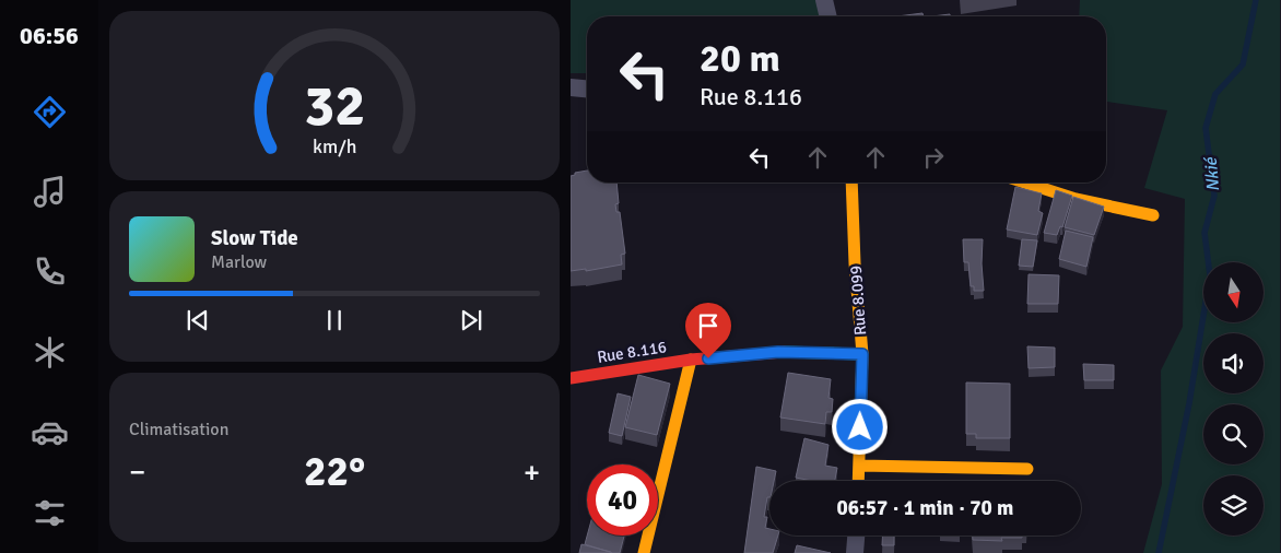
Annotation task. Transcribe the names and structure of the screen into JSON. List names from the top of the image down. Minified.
{"streets":{"street":["Rue 8.099","Rue 8.116"]},"crossings":[["Rue 8.099","Rue 8.116"]],"water":["Nkié"],"north":"bottom","page":{"tabs":"06:56","turn":["20 m","Rue 8.116"],"song":["Slow Tide","Marlow"],"tile":"Climatisation","heat":["−","22°","+"],"limit":"40","trip":"06:57 · 1 min · 70 m","gauge":["32","km/h"]}}
